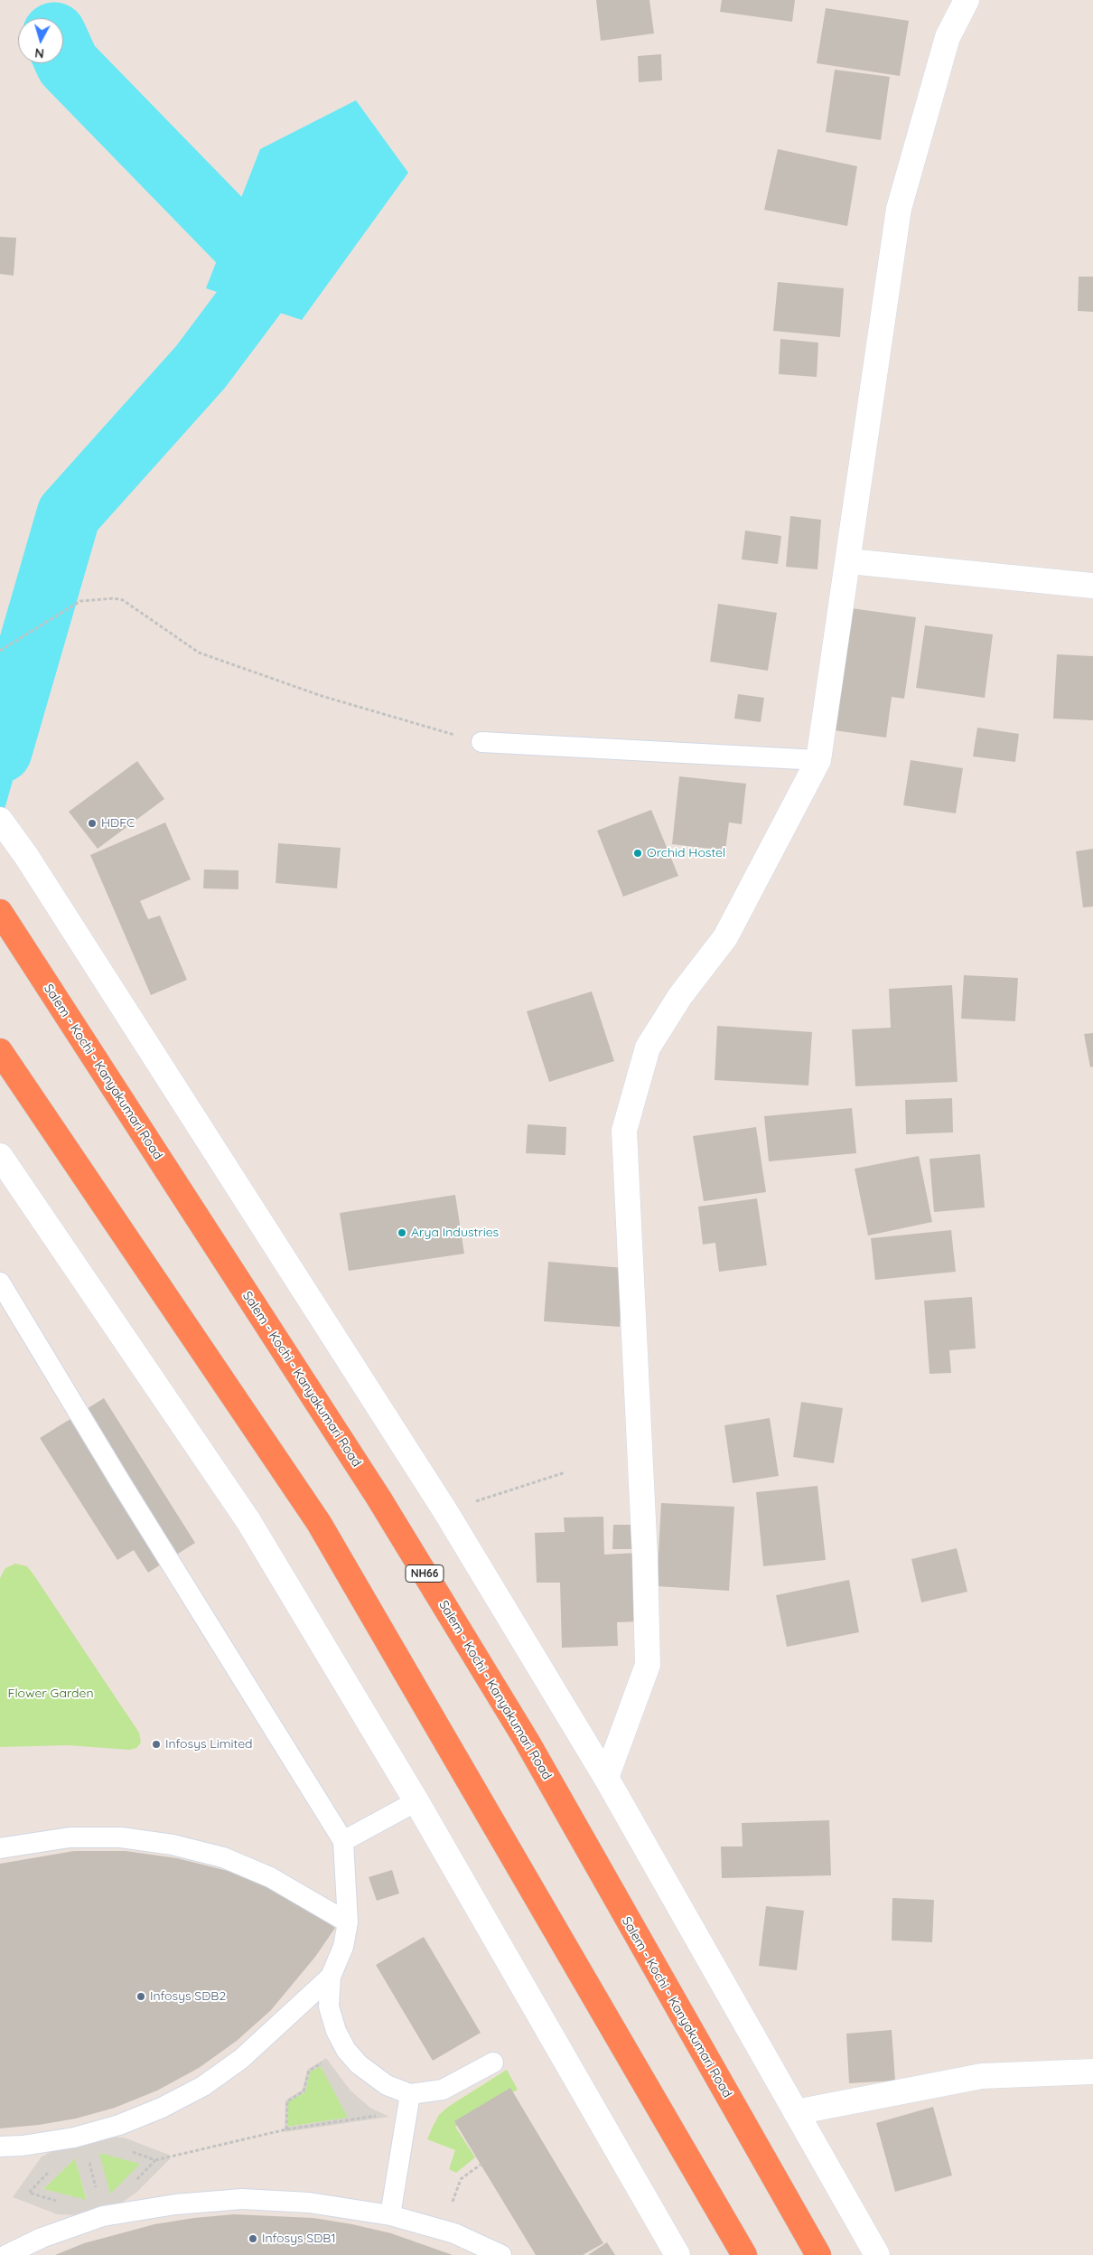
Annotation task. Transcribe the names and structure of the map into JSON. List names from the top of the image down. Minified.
{"streets":{"highway":["Salem - Kochi - Kanyakumari Road","NH66"]},"parks":["Flower Garden"],"places":["HDFC","Orchid Hostel","Arya Industries","Infosys Limited","Infosys SDB2","Infosys SDB1"],"north":"bottom"}
